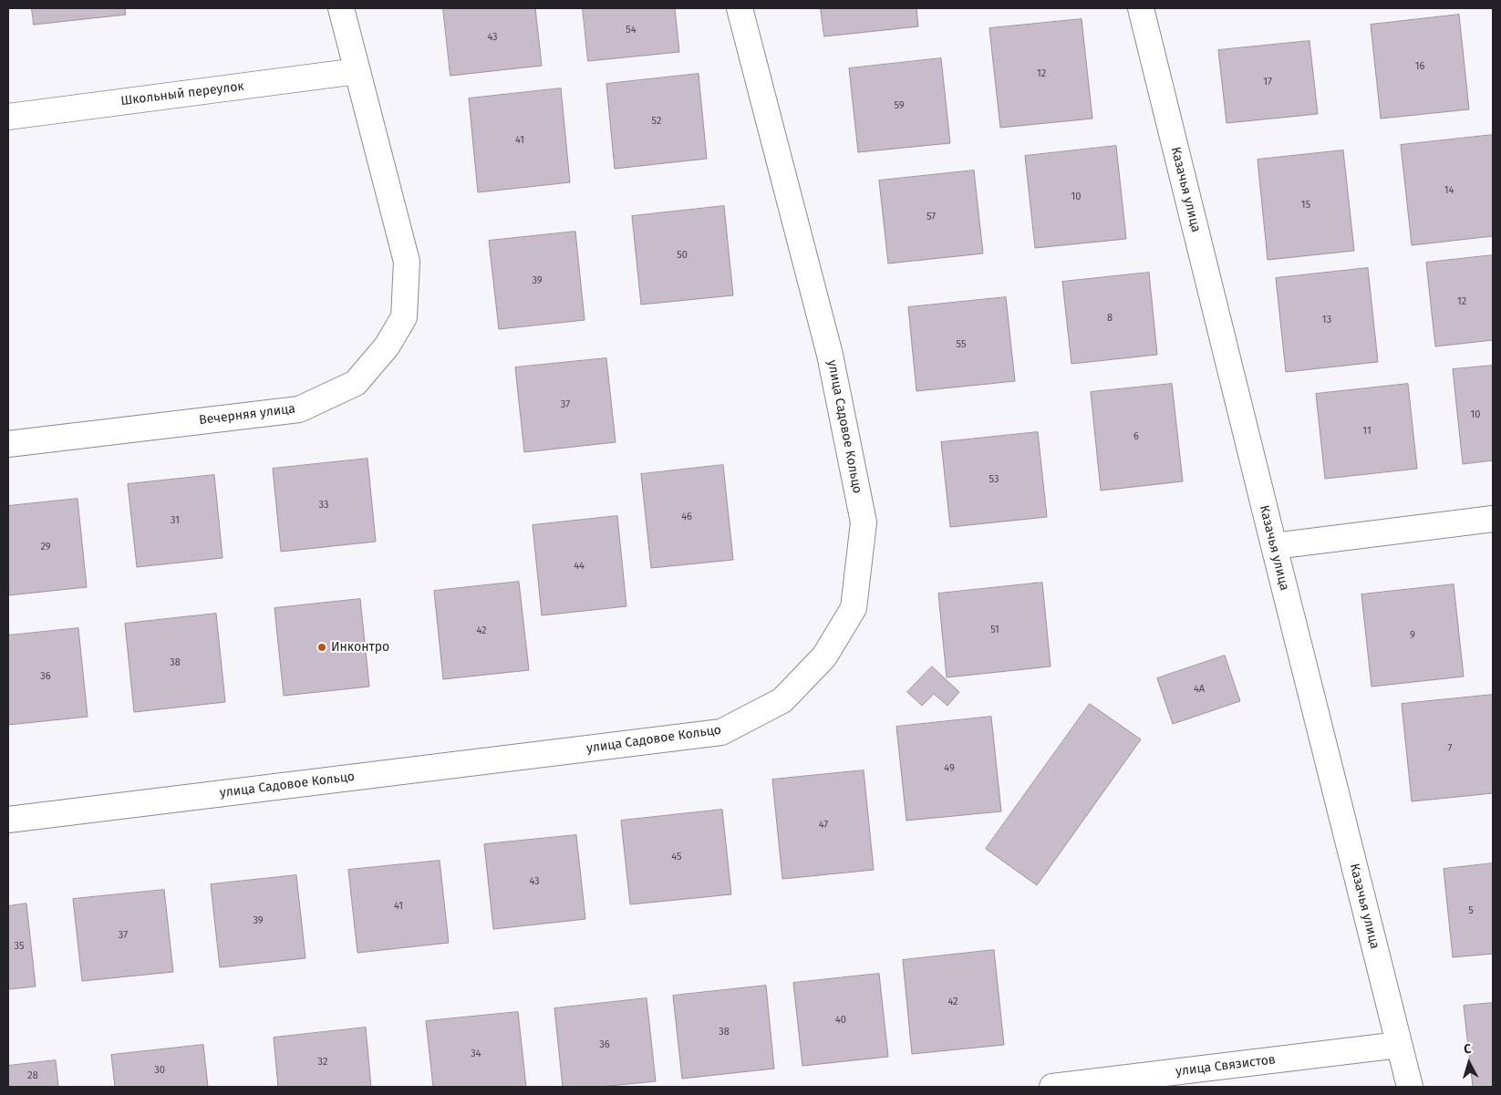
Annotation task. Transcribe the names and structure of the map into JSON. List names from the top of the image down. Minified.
{"streets":{"street":["Школьный переулок","Казачья улица","Вечерняя улица","улица Садовое Кольцо","улица Связистов"]},"crossings":[["Школьный переулок","Вечерняя улица"],["Казачья улица","улица Связистов"]],"places":["Инконтро"],"house_numbers":["54","43","16","12","17","59","52","41","14","10","15","57","50","39","12","8","13","55","37","10","11","6","53","33","46","31","29","44","51","42","9","38","36","4А","7","49","47","45","43","41","5","39","37","35","42","40","38","36","34","32","30","28"],"north":"top"}
